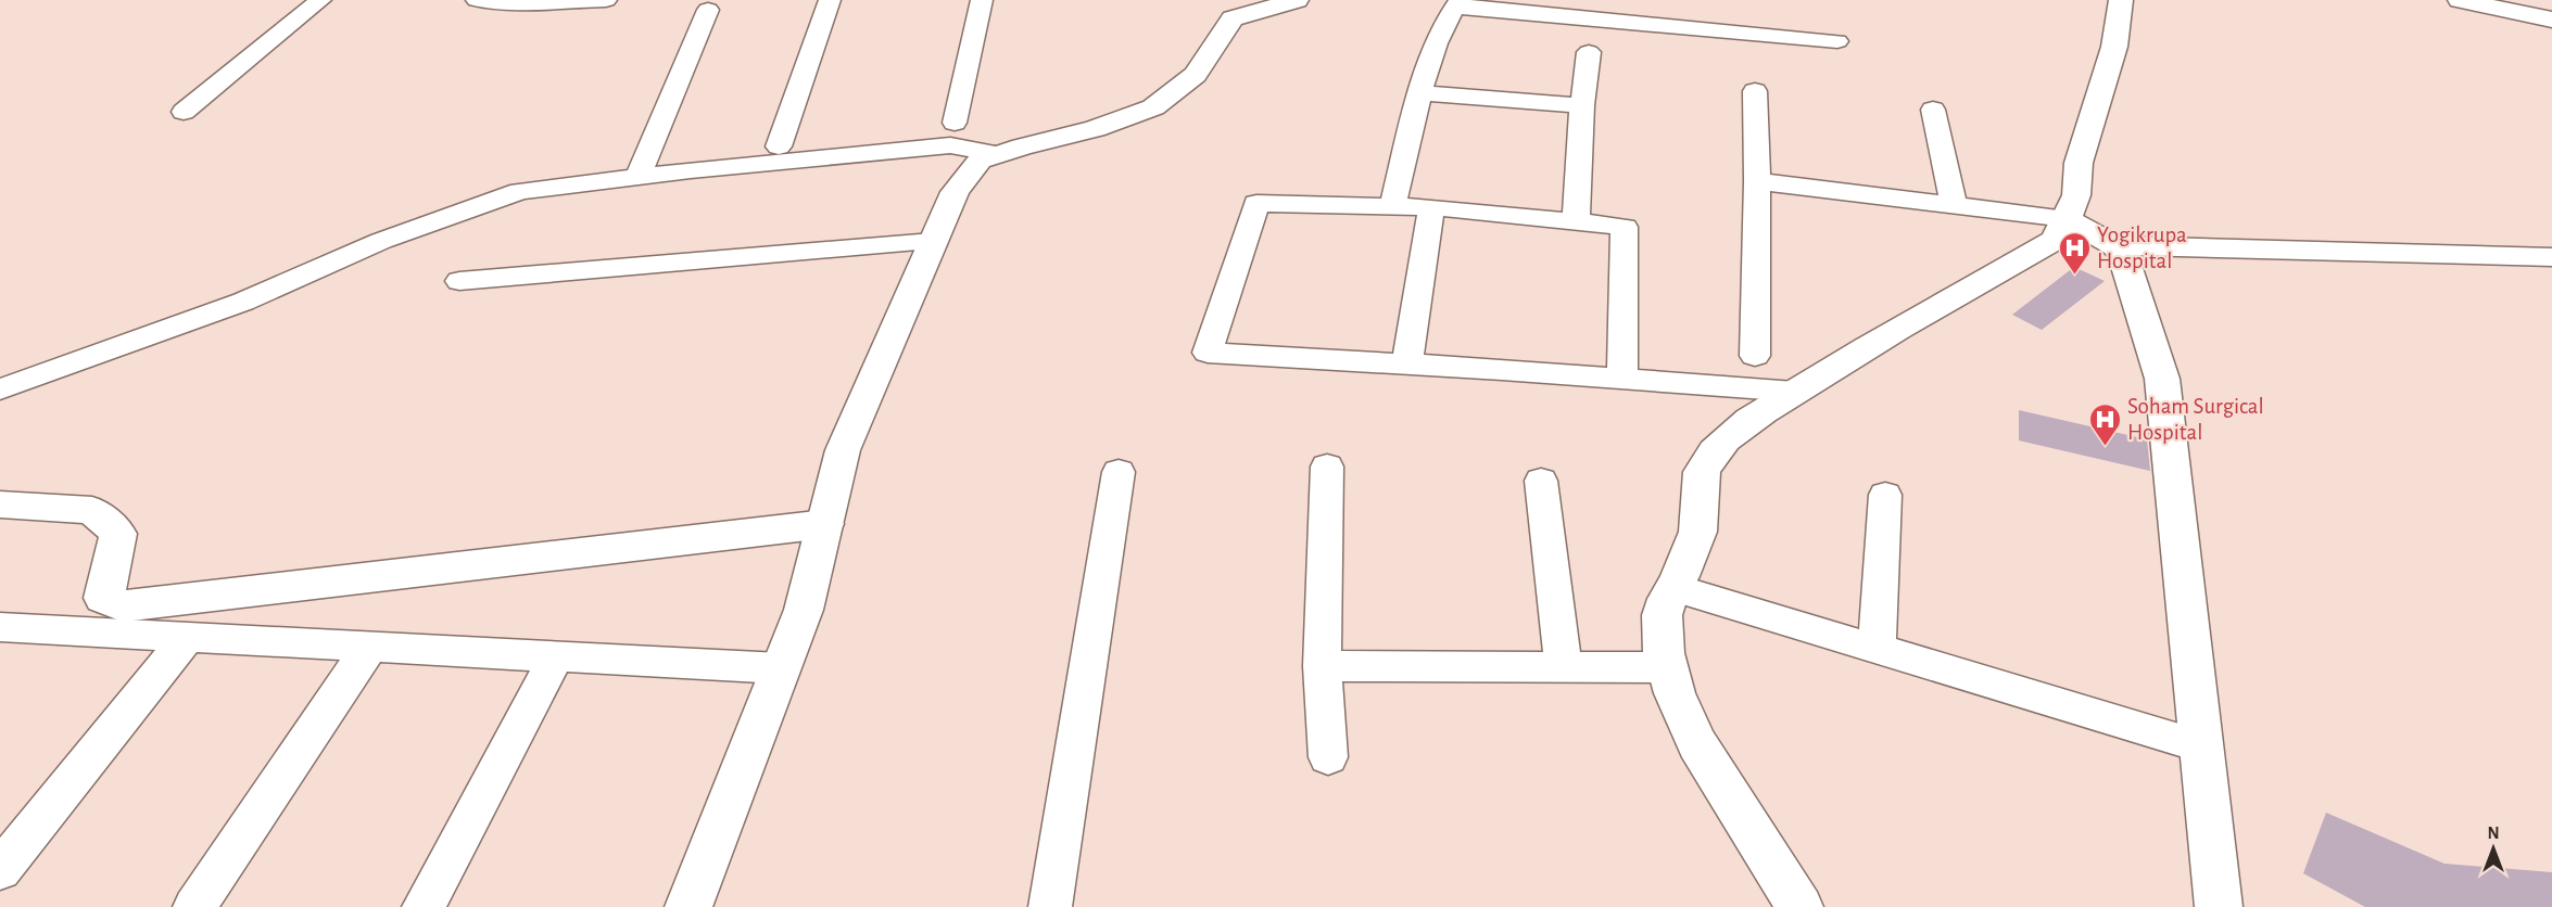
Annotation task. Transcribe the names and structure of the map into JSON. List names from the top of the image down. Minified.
{"places":{"hospital":["Yogikrupa Hospital","Soham Surgical Hospital"]},"north":"top"}
